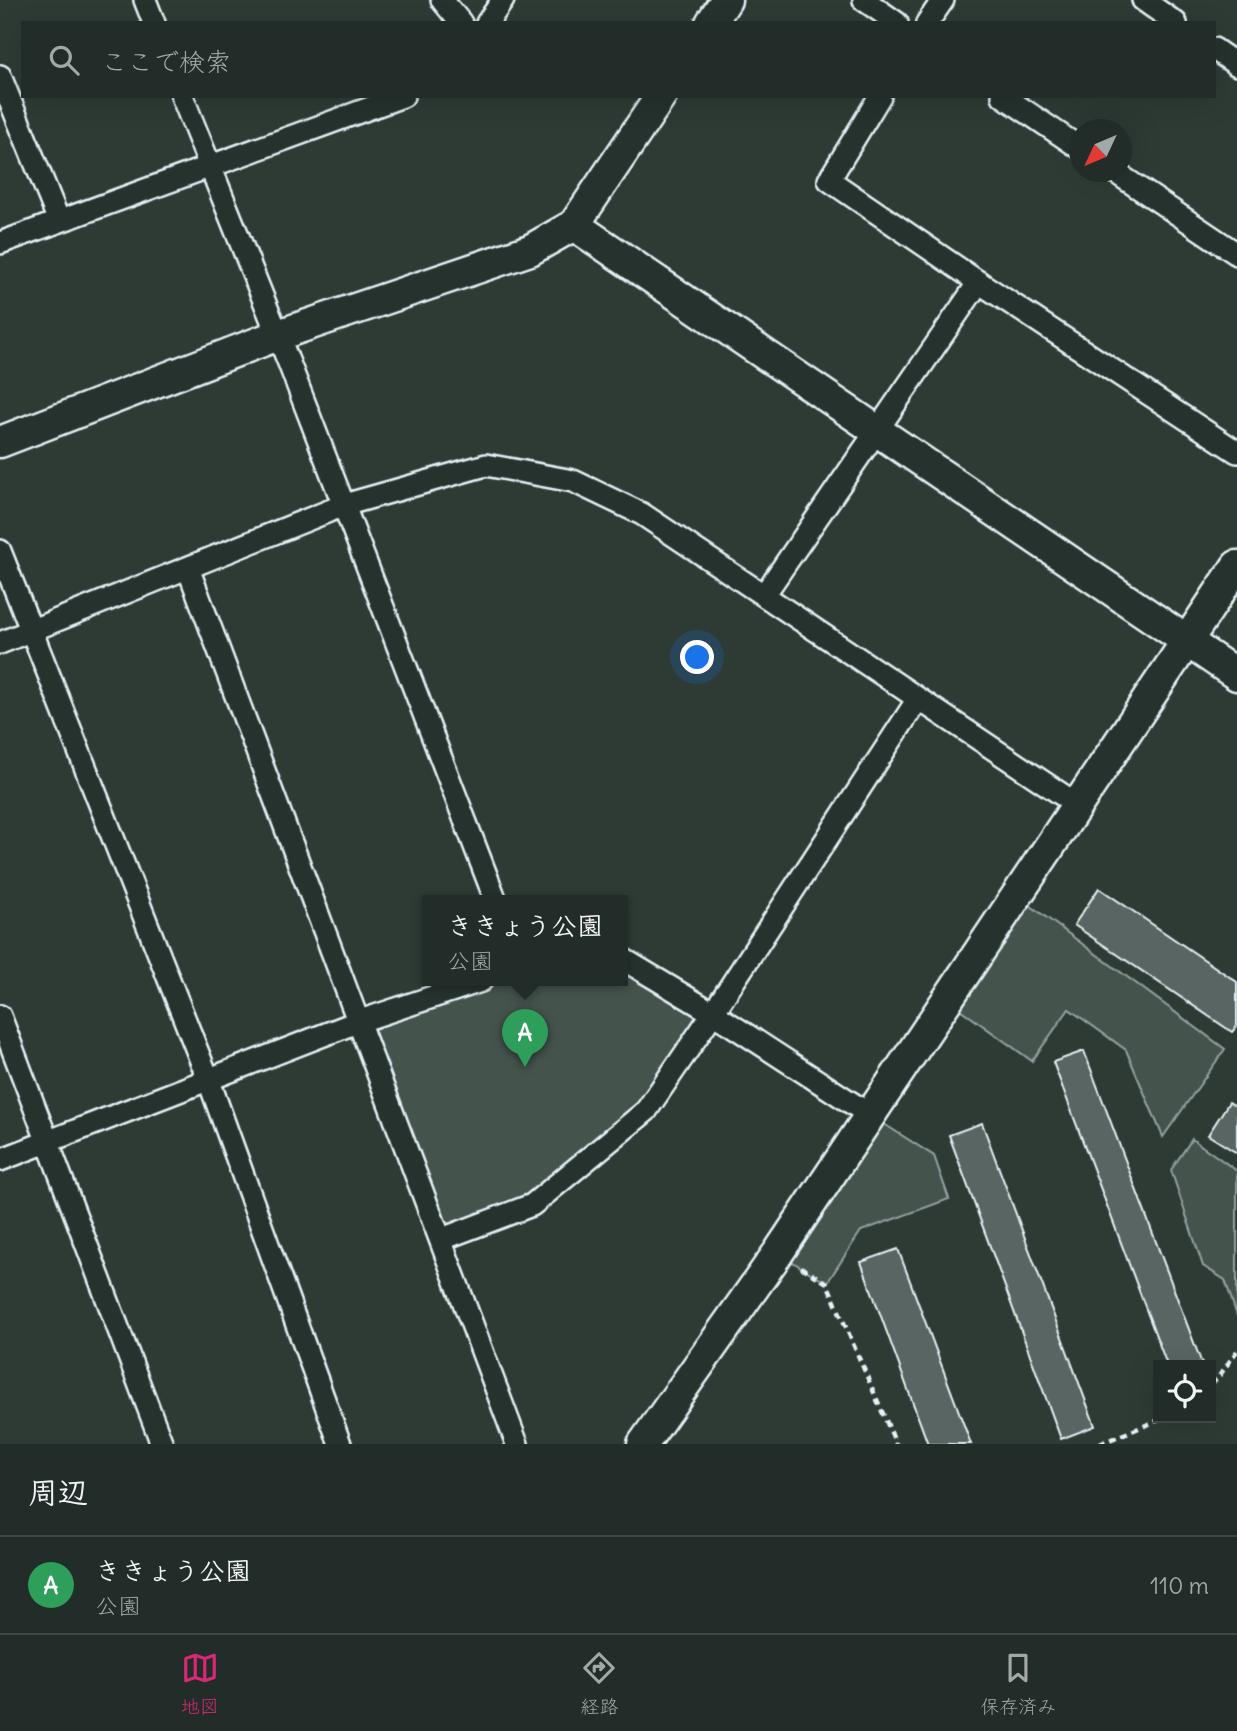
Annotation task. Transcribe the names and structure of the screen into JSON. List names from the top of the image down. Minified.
{"north":"bottom left","page":{"search":"ここで検索","popup":["ききょう公園","公園"],"pins":"A","heading":"周辺","list":[{"mark":"A","name":"ききょう公園","note":"公園","value":"110 m"}],"nav":["地図","経路","保存済み"]}}
